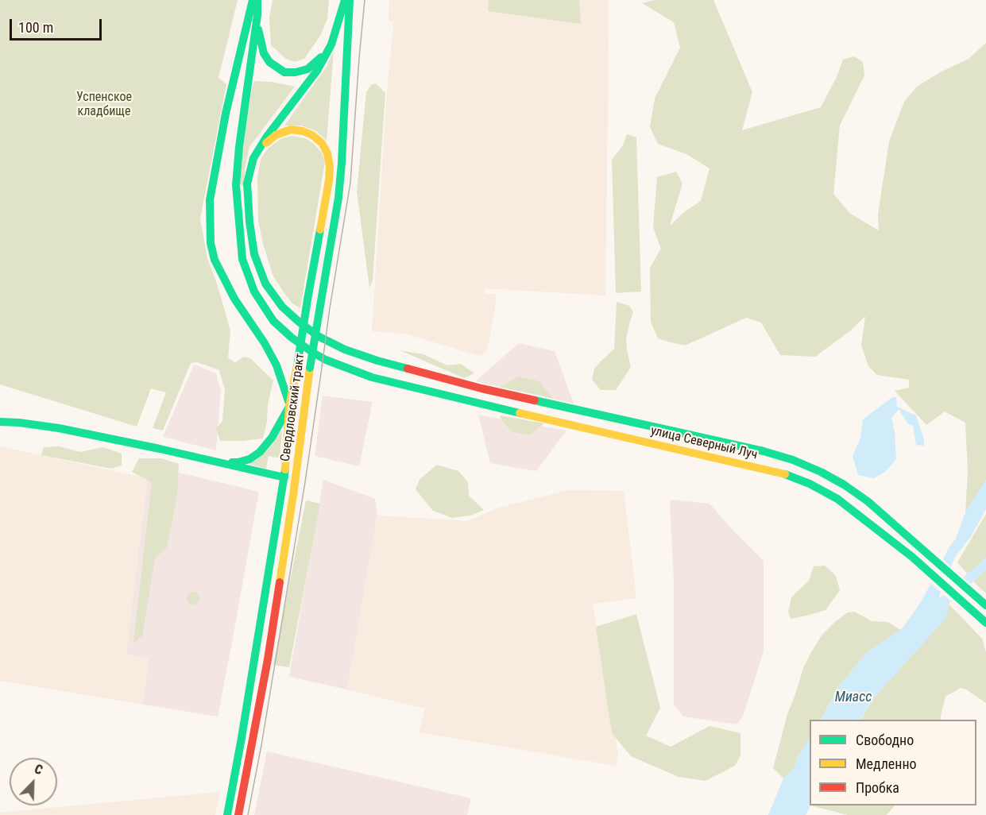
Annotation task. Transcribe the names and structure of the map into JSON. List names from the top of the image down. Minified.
{"streets":{"main road":["Свердловский тракт","улица Северный Луч"]},"crossings":[["Свердловский тракт","улица Северный Луч"]],"water":["Миасс"],"parks":["Успенское кладбище"],"legend":["Свободно","Медленно","Пробка"],"scale_bar":"100 m","north":"top right"}
